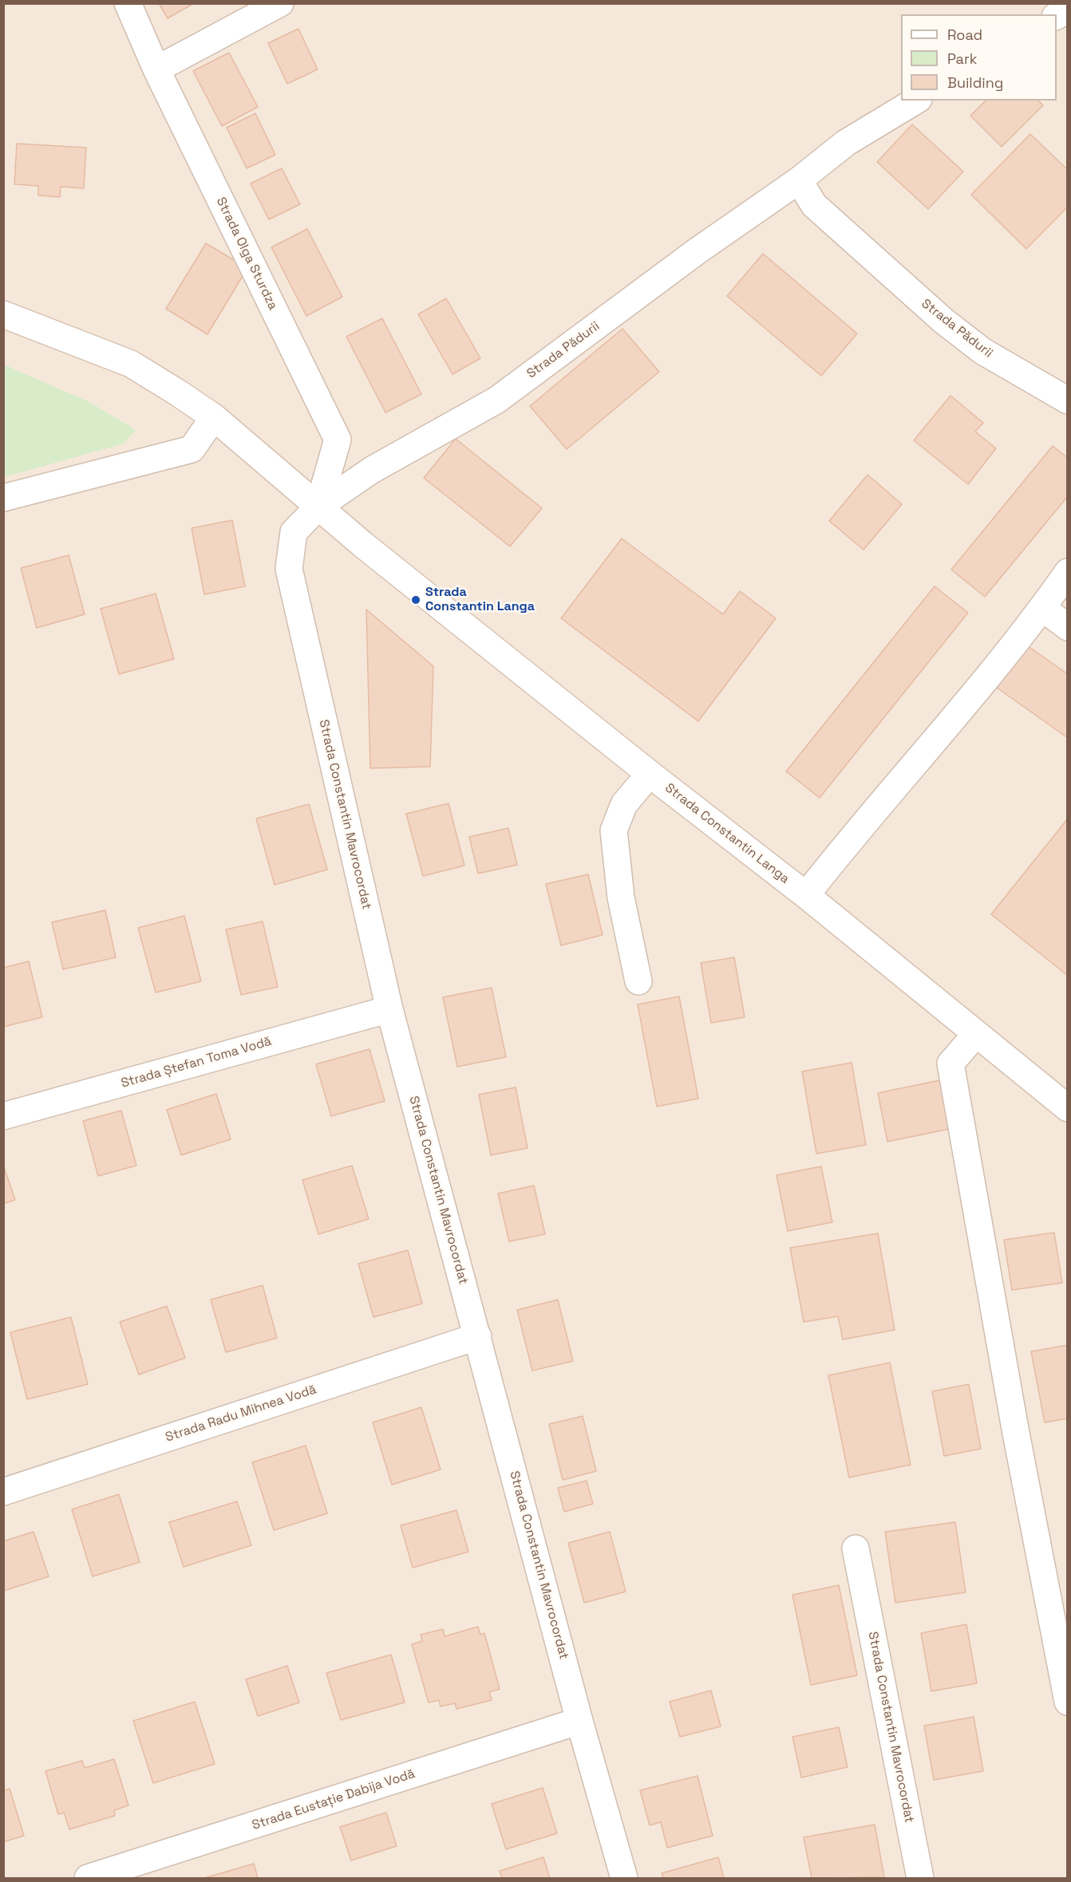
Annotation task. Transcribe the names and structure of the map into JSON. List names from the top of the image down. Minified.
{"streets":{"street":["Strada Olga Sturdza","Strada Pădurii","Strada Constantin Mavrocordat","Strada Constantin Langa","Strada Ștefan Toma Vodă","Strada Radu Mihnea Vodă","Strada Eustație Dabija Vodă"]},"crossings":[["Strada Olga Sturdza","Strada Pădurii"],["Strada Olga Sturdza","Strada Constantin Mavrocordat"],["Strada Olga Sturdza","Strada Constantin Langa"],["Strada Pădurii","Strada Constantin Mavrocordat"],["Strada Pădurii","Strada Constantin Langa"],["Strada Constantin Mavrocordat","Strada Constantin Langa"],["Strada Constantin Mavrocordat","Strada Ștefan Toma Vodă"],["Strada Constantin Mavrocordat","Strada Radu Mihnea Vodă"],["Strada Constantin Mavrocordat","Strada Eustație Dabija Vodă"]],"places":["Strada Constantin Langa"],"legend":["Road","Park","Building"]}
